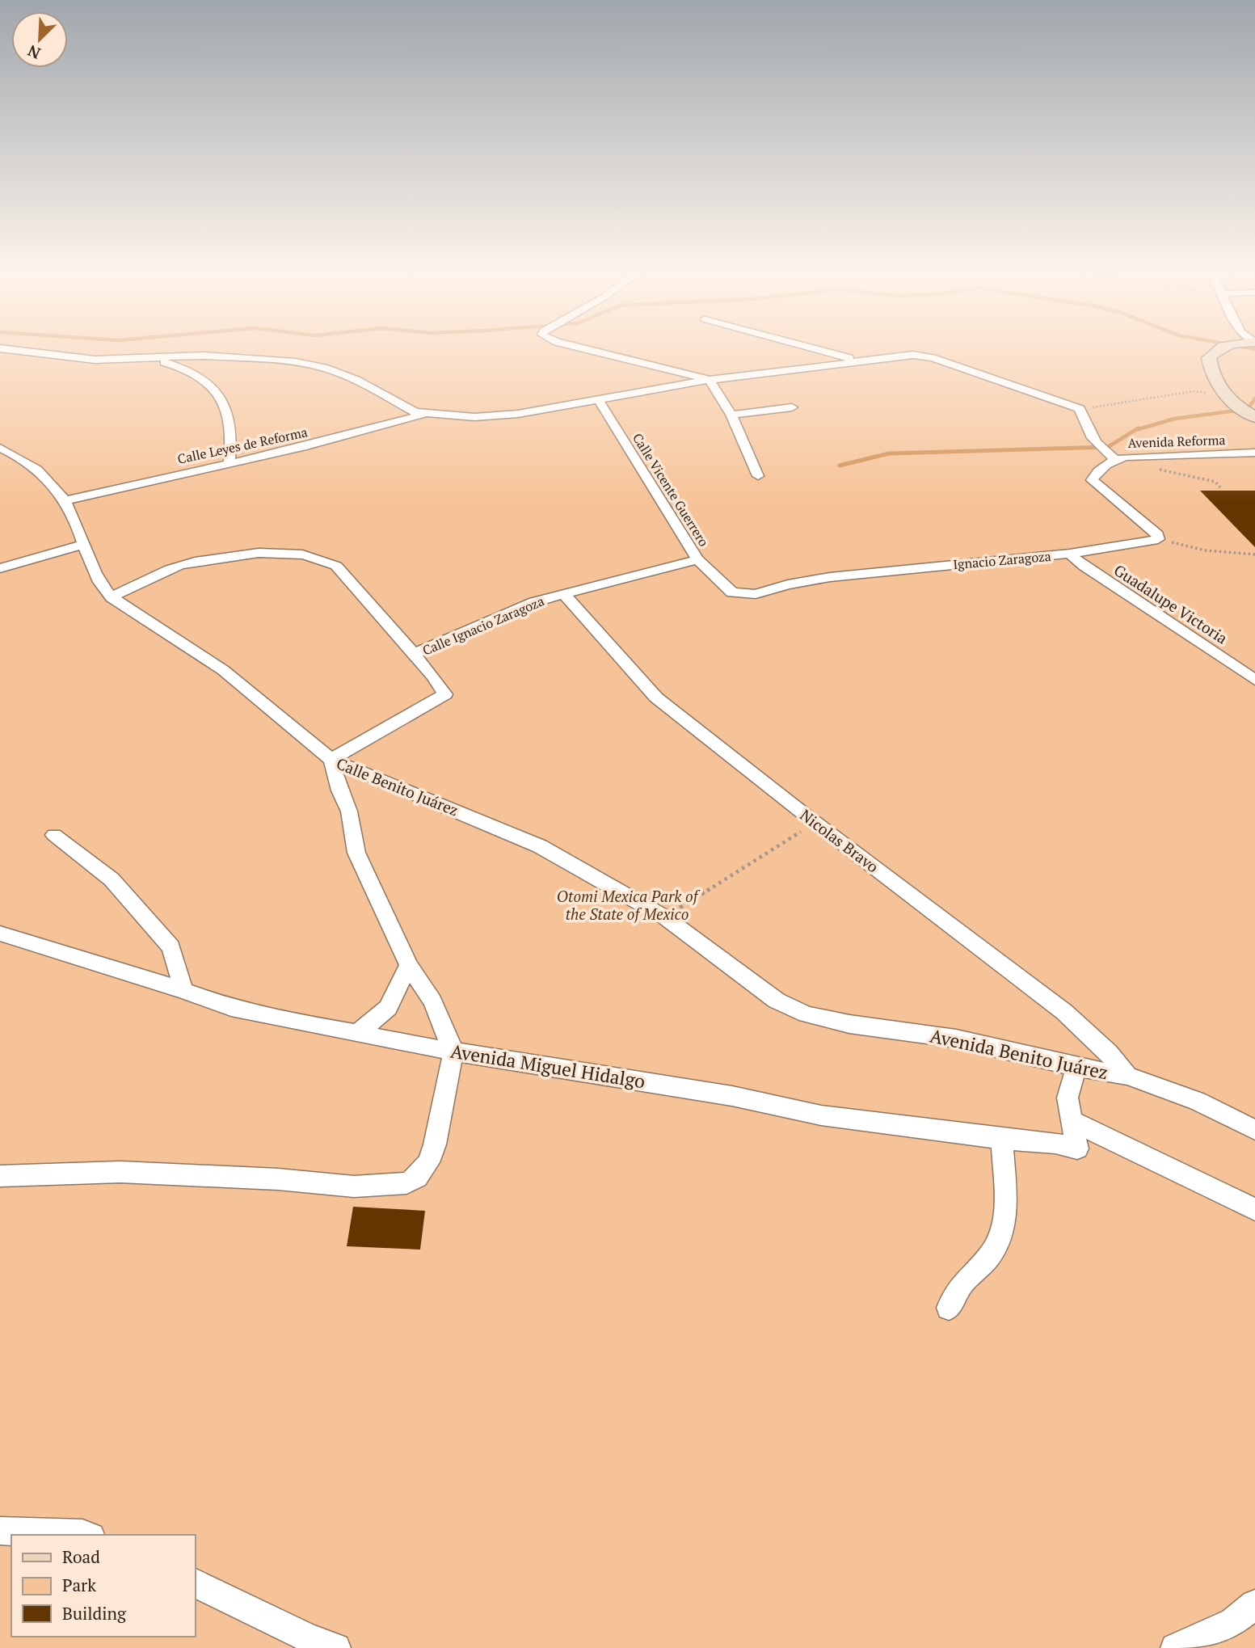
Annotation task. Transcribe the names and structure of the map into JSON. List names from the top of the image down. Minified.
{"streets":{"street":["Avenida Reforma","Calle Leyes de Reforma","Calle Vicente Guerrero","Ignacio Zaragoza","Guadalupe Victoria","Calle Ignacio Zaragoza","Calle Benito Juárez","Nicolas Bravo","Avenida Benito Juárez","Avenida Miguel Hidalgo"]},"crossings":[["Calle Leyes de Reforma","Calle Benito Juárez"],["Calle Vicente Guerrero","Ignacio Zaragoza"],["Calle Vicente Guerrero","Calle Ignacio Zaragoza"],["Ignacio Zaragoza","Guadalupe Victoria"],["Calle Ignacio Zaragoza","Calle Benito Juárez"],["Calle Ignacio Zaragoza","Nicolas Bravo"],["Calle Benito Juárez","Avenida Benito Juárez"],["Nicolas Bravo","Avenida Benito Juárez"],["Avenida Benito Juárez","Avenida Miguel Hidalgo"]],"parks":["Otomi Mexica Park of the State of Mexico"],"legend":["Road","Park","Building"],"north":"bottom left"}
